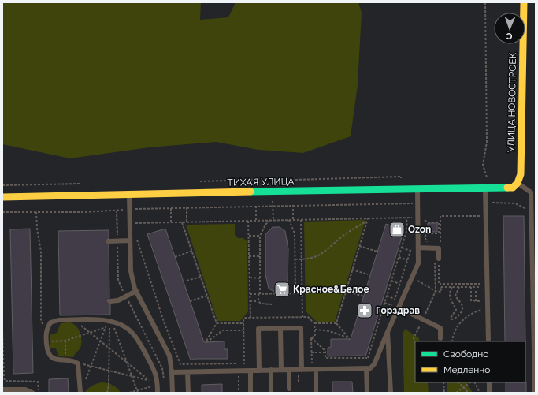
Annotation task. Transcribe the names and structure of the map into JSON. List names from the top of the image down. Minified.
{"streets":{"street":["УЛИЦА НОВОСТРОЕК","ТИХАЯ УЛИЦА"]},"crossings":[["УЛИЦА НОВОСТРОЕК","ТИХАЯ УЛИЦА"]],"places":{"shop":["Ozon"],"supermarket":["Красное&Белое"],"pharmacy":["Горздрав"]},"legend":["Свободно","Медленно"],"north":"bottom"}
